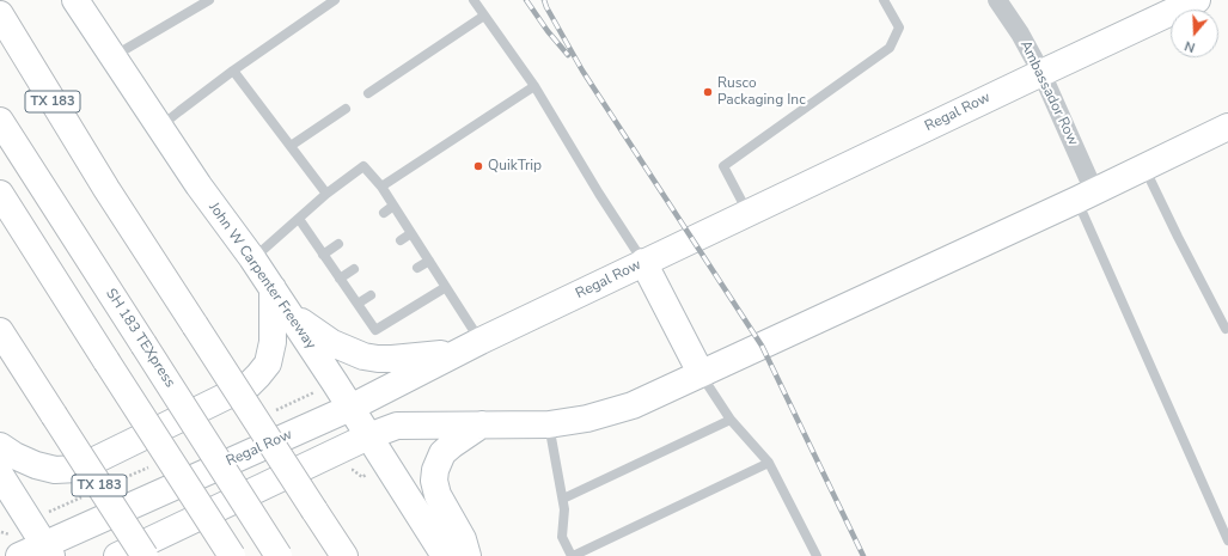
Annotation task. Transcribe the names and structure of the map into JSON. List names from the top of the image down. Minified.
{"streets":{"main road":["TX 183","Regal Row","John W Carpenter Freeway","SH 183 TEXpress"],"street":["Ambassador Row"]},"crossings":[["Ambassador Row","Regal Row"],["Regal Row","John W Carpenter Freeway"]],"places":["Rusco Packaging Inc","QuikTrip"],"north":"bottom"}
